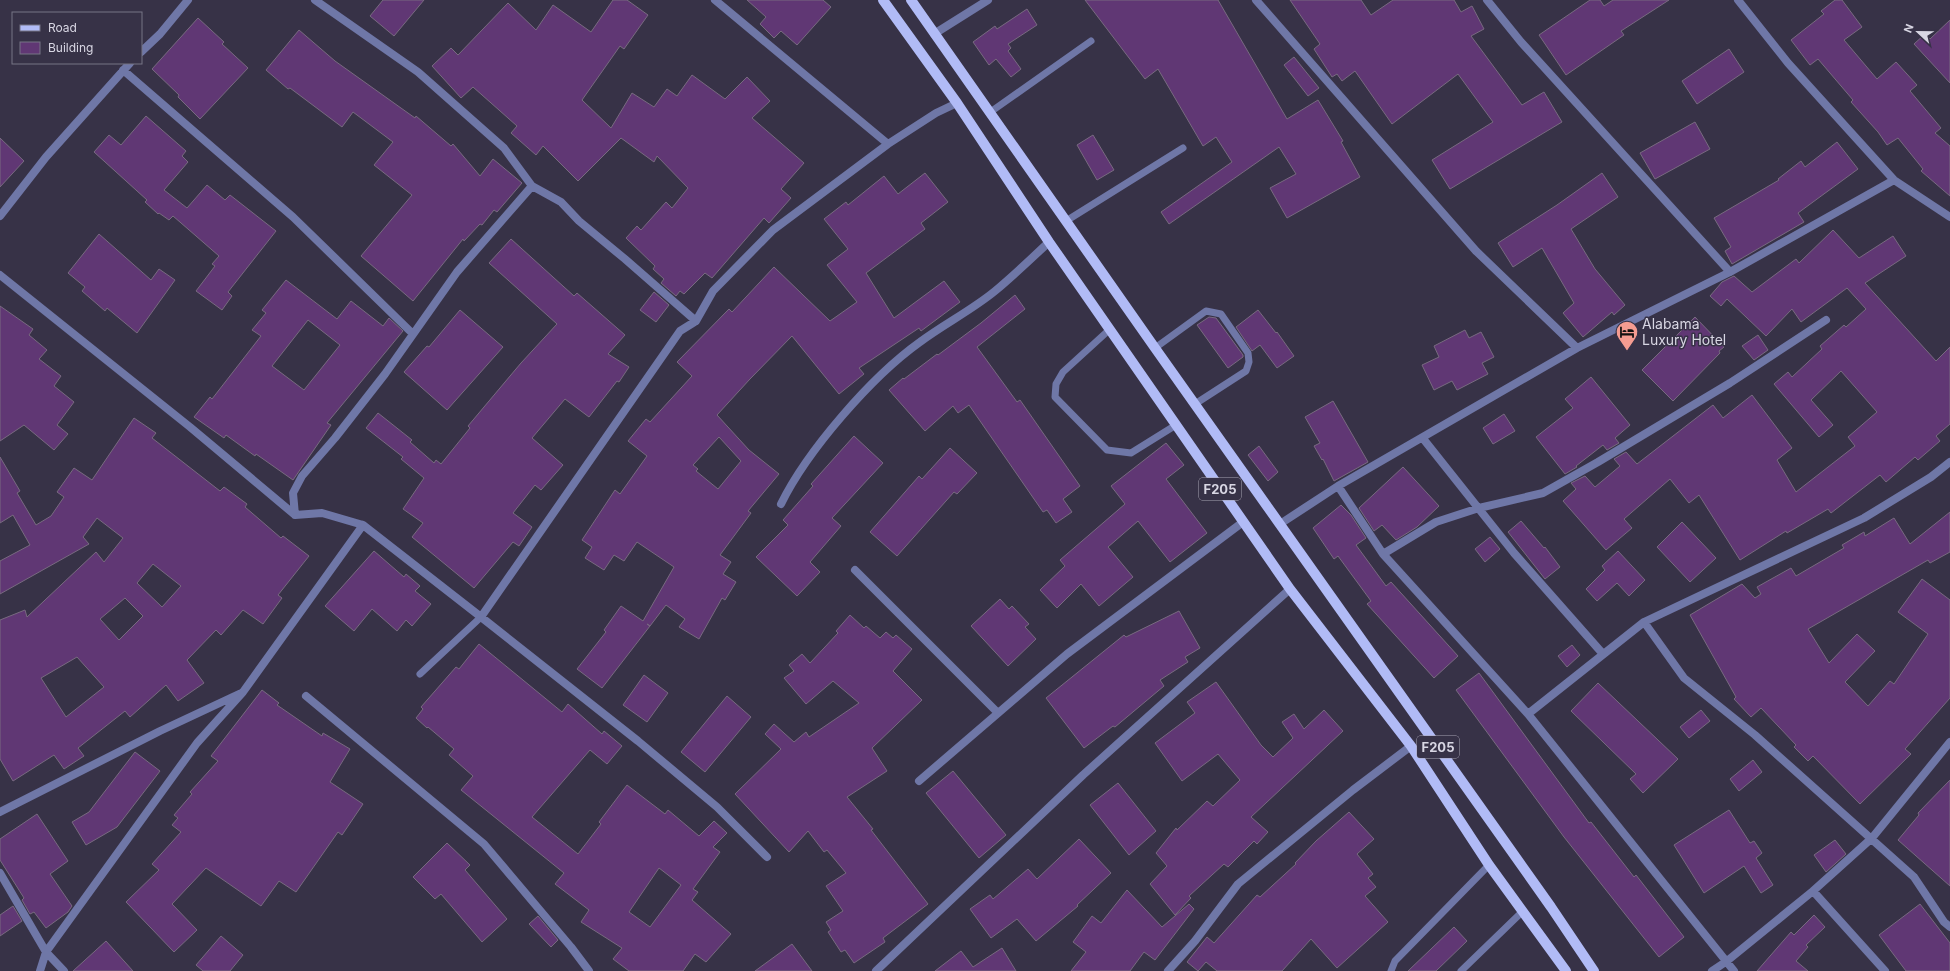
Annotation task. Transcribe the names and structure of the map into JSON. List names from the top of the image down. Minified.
{"streets":{"main road":["F205"]},"places":{"hotel":["Alabama Luxury Hotel"]},"legend":["Road","Building"],"north":"left"}
